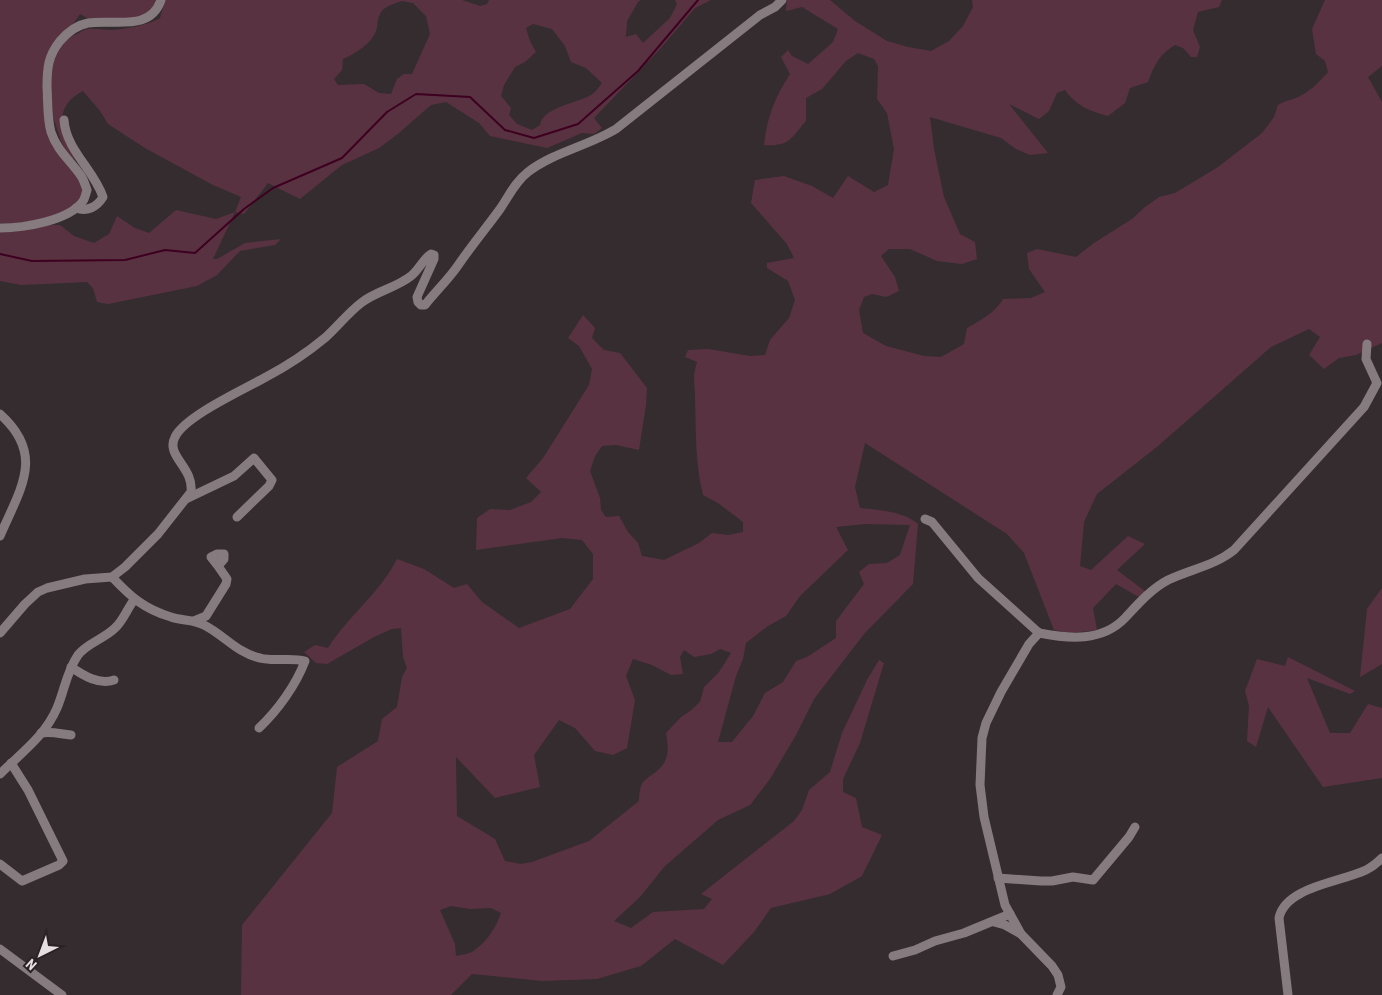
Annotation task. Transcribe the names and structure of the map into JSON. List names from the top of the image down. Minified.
{"north":"bottom left"}
